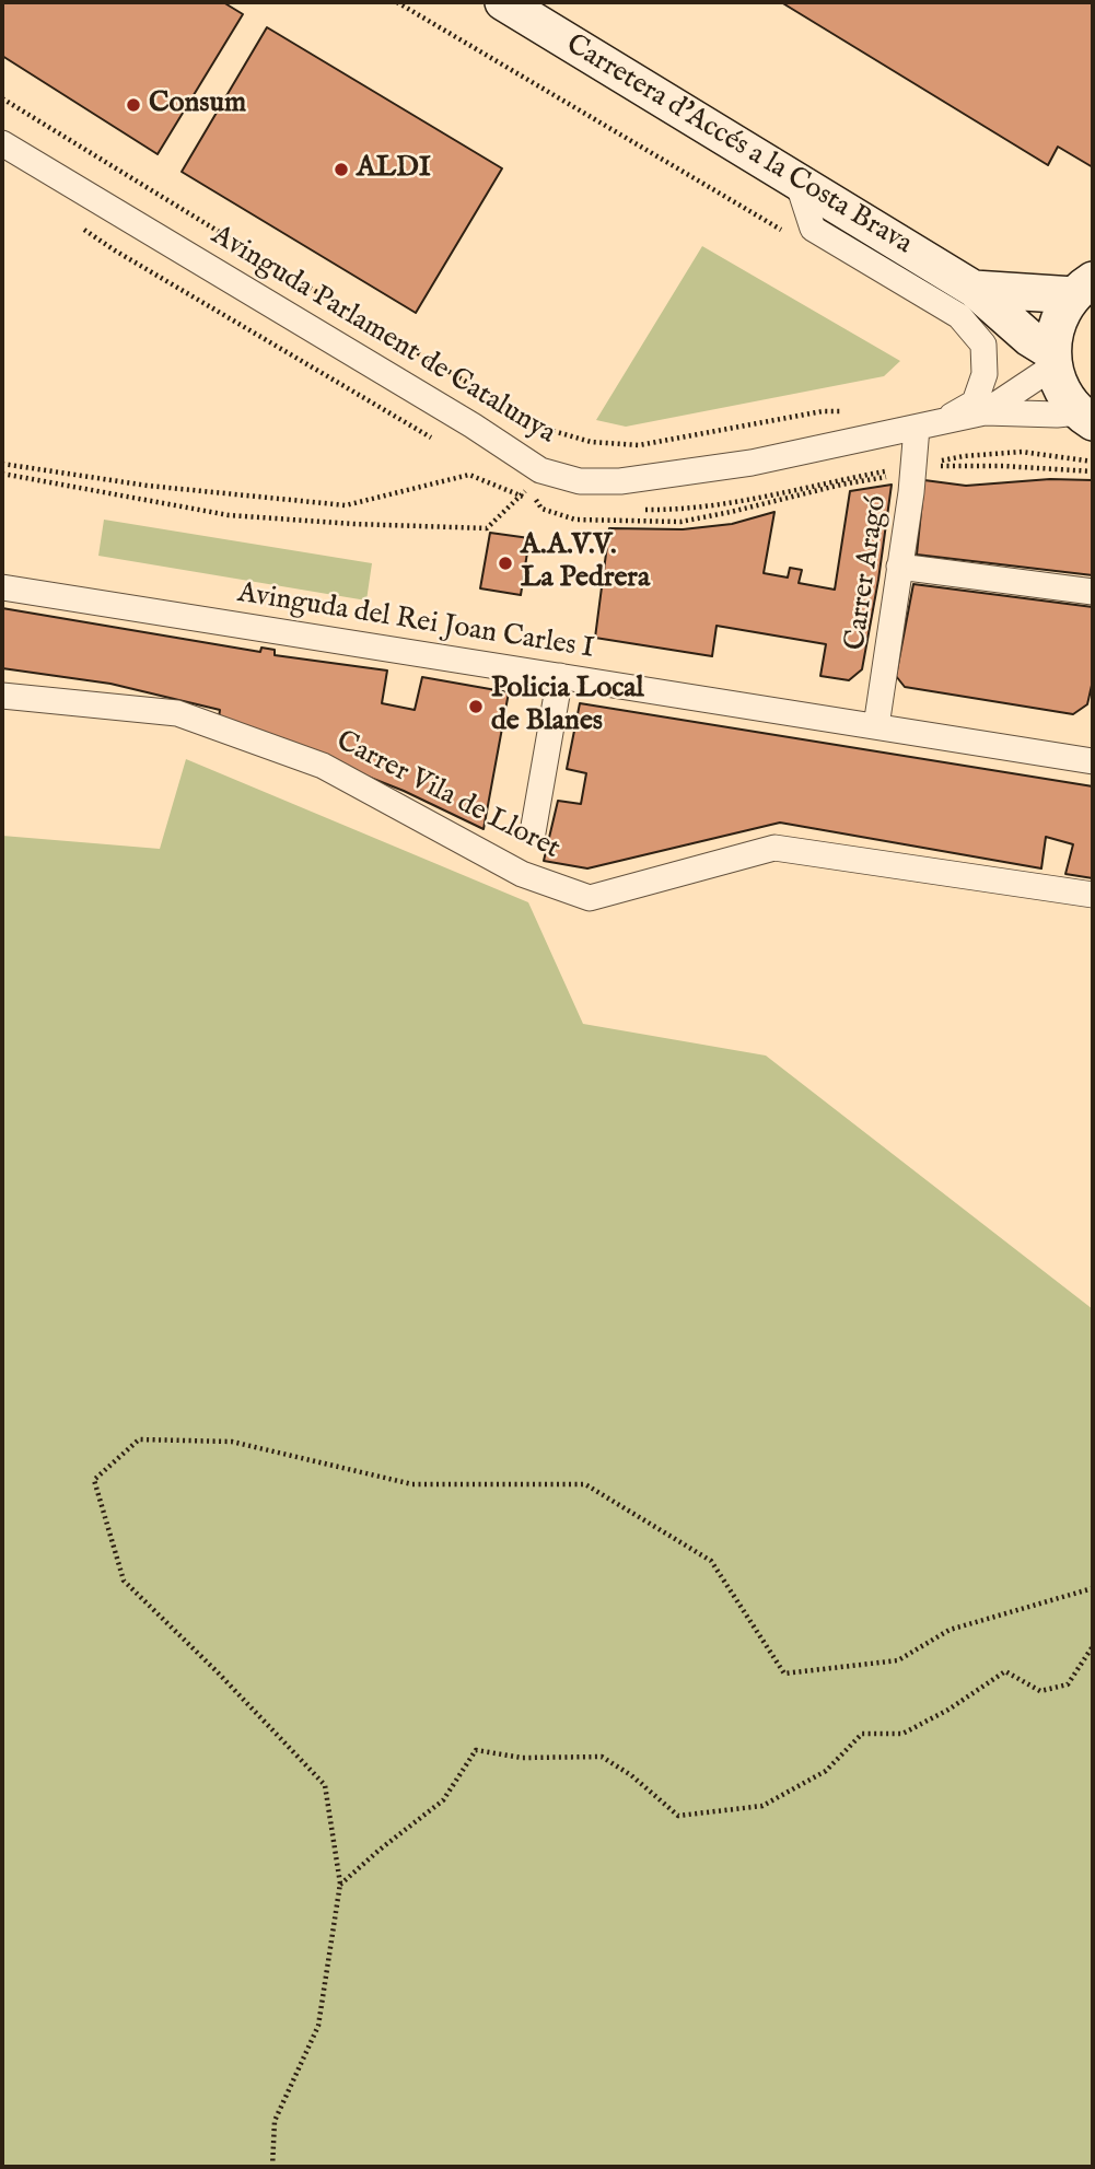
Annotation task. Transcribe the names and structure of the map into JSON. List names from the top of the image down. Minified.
{"streets":{"main road":["Carretera d'Accés a la Costa Brava"],"street":["Avinguda Parlament de Catalunya","Carrer Aragó","Avinguda del Rei Joan Carles I","Carrer Vila de Lloret"]},"crossings":[["Avinguda Parlament de Catalunya","Carrer Aragó"],["Carrer Aragó","Avinguda del Rei Joan Carles I"]],"places":["Consum","ALDI","A.A.V.V. La Pedrera","Policia Local de Blanes"]}
